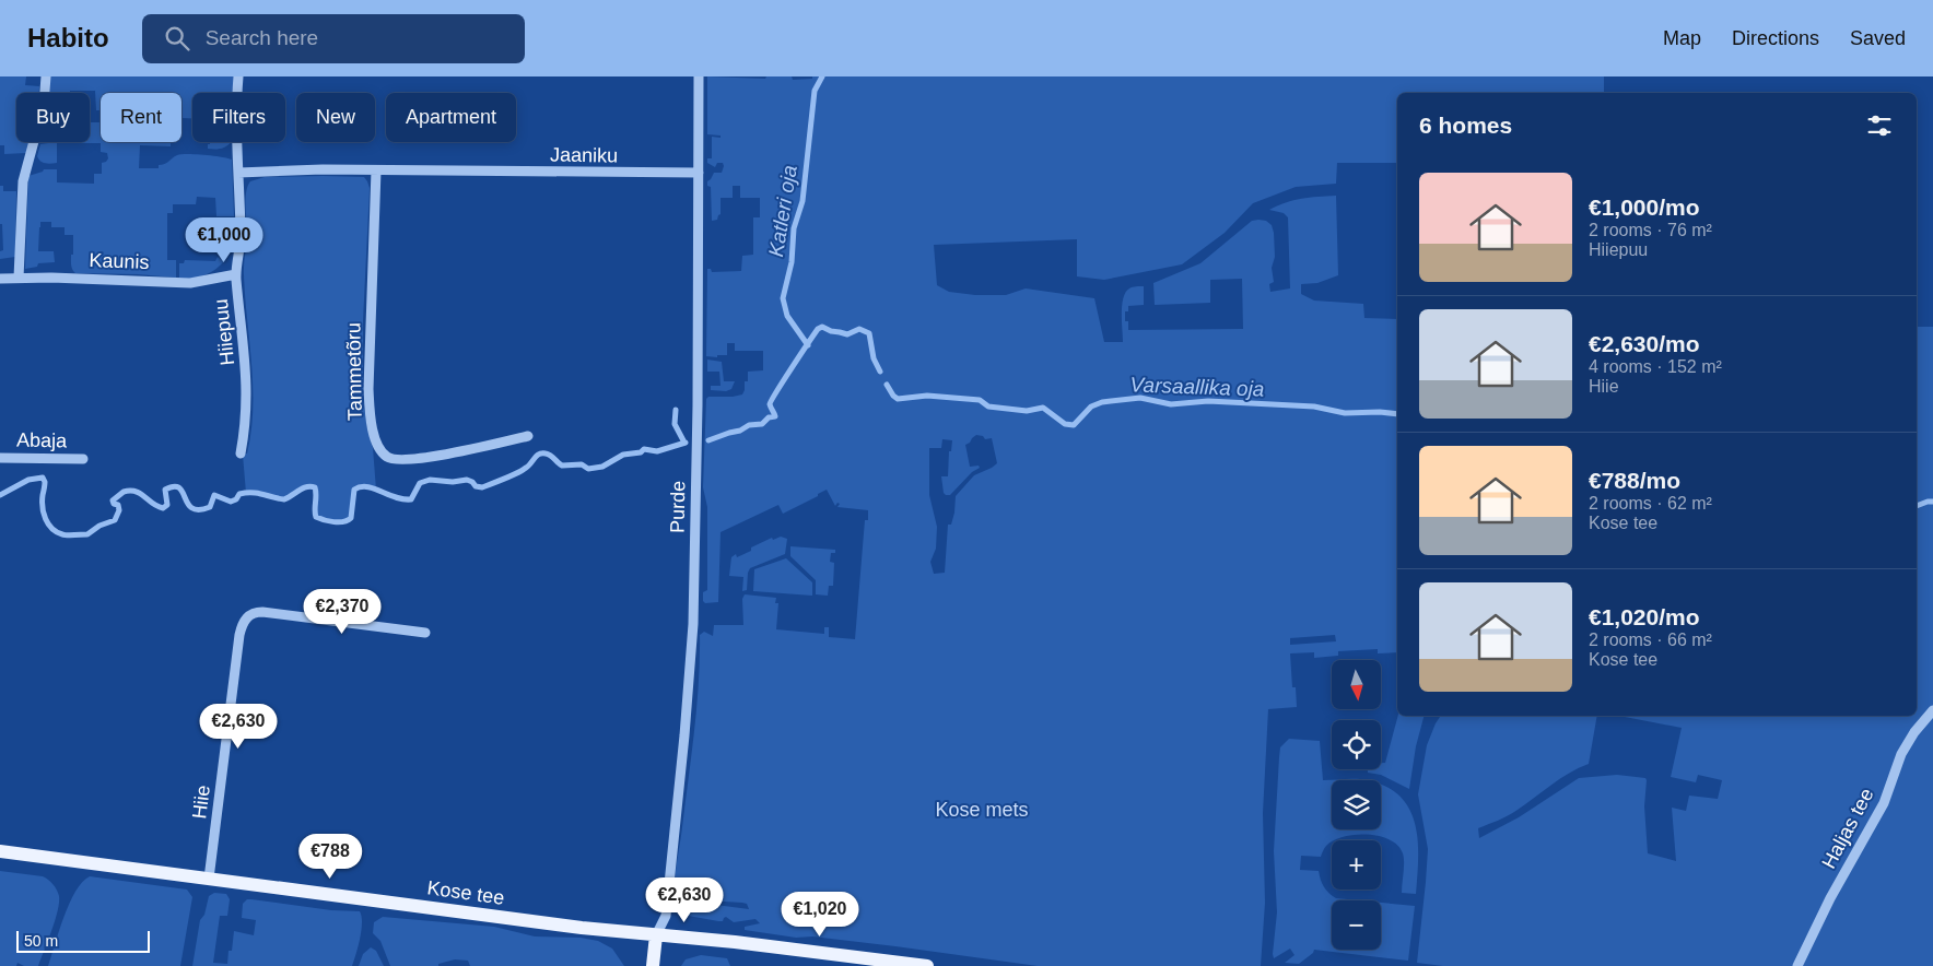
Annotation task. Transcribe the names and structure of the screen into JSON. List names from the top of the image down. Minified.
{"streets":{"main road":["Kose tee"],"street":["Jaaniku","Kaunis","Hiiepuu","Tammetõru","Abaja","Purde","Hiie","Haljas tee"]},"crossings":[["Jaaniku","Hiiepuu"],["Jaaniku","Tammetõru"],["Jaaniku","Purde"],["Kaunis","Hiiepuu"],["Purde","Kose tee"],["Hiie","Kose tee"]],"water":["Katleri oja","Varsaallika oja"],"parks":["Kose mets"],"scale_bar":"50 m","north":"bottom","page":{"header":"Habito","search":"Search here","nav":["Map","Directions","Saved"],"chip":["Buy","Rent","Filters","New","Apartment"],"heading":"6 homes","list":[{"name":"€1,000/mo","note":"2 rooms · 76 m² · Hiiepuu"},{"name":"€2,630/mo","note":"4 rooms · 152 m² · Hiie"},{"name":"€788/mo","note":"2 rooms · 62 m² · Kose tee"},{"name":"€1,020/mo","note":"2 rooms · 66 m² · Kose tee"}],"price":["€1,000","€2,370","€2,630","€788","€2,630","€1,020"],"map_buttons":["+","−"],"scale":"50 m"}}
